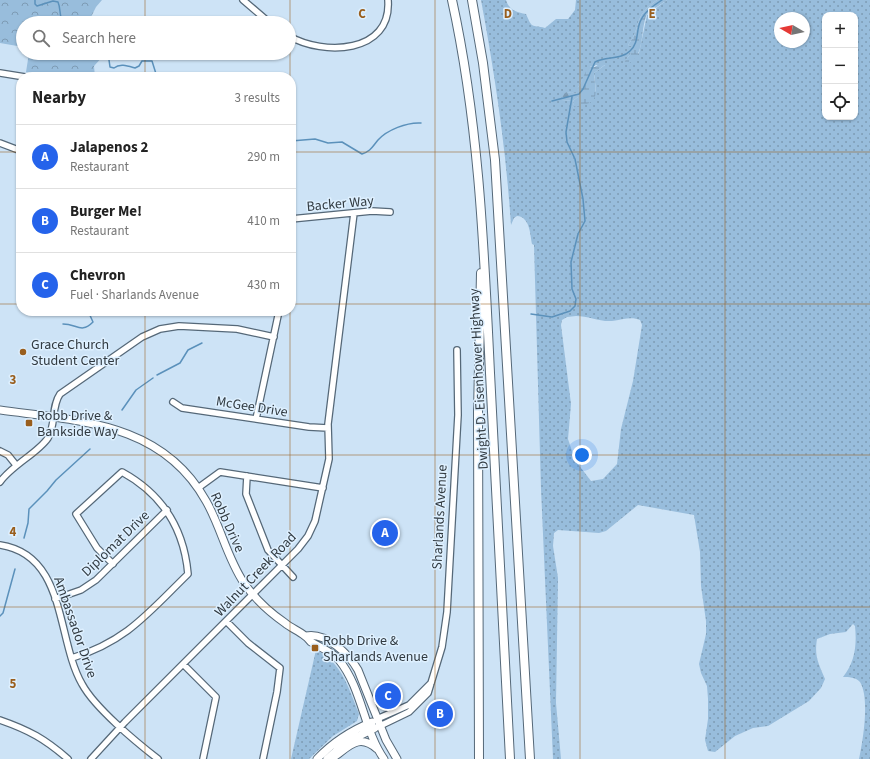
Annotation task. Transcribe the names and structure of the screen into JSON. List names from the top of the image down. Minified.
{"streets":{"highway":["Dwight D. Eisenhower Highway"],"main road":["Sharlands Avenue","Robb Drive"],"street":["Backer Way","McGee Drive","Diplomat Drive","Walnut Creek Road","Ambassador Drive"]},"crossings":[["Backer Way","Walnut Creek Road"],["McGee Drive","Walnut Creek Road"],["Sharlands Avenue","Robb Drive"],["Robb Drive","Walnut Creek Road"],["Diplomat Drive","Ambassador Drive"],["Walnut Creek Road","Ambassador Drive"]],"places":{"other":["Grace Church Student Center"],"transit":["Robb Drive & Bankside Way","Robb Drive & Sharlands Avenue"]},"north":"left","page":{"map_buttons":["+","−"],"search":"Search here","heading":["Nearby","3 results"],"list":[{"mark":"A","name":"Jalapenos 2","note":"Restaurant","value":"290 m"},{"mark":"B","name":"Burger Me!","note":"Restaurant","value":"410 m"},{"mark":"C","name":"Chevron","note":"Fuel · Sharlands Avenue","value":"430 m"}],"pins":["A","C","B"]},"grid":{"columns":["C","D","E"],"rows":["3","4","5"]}}
